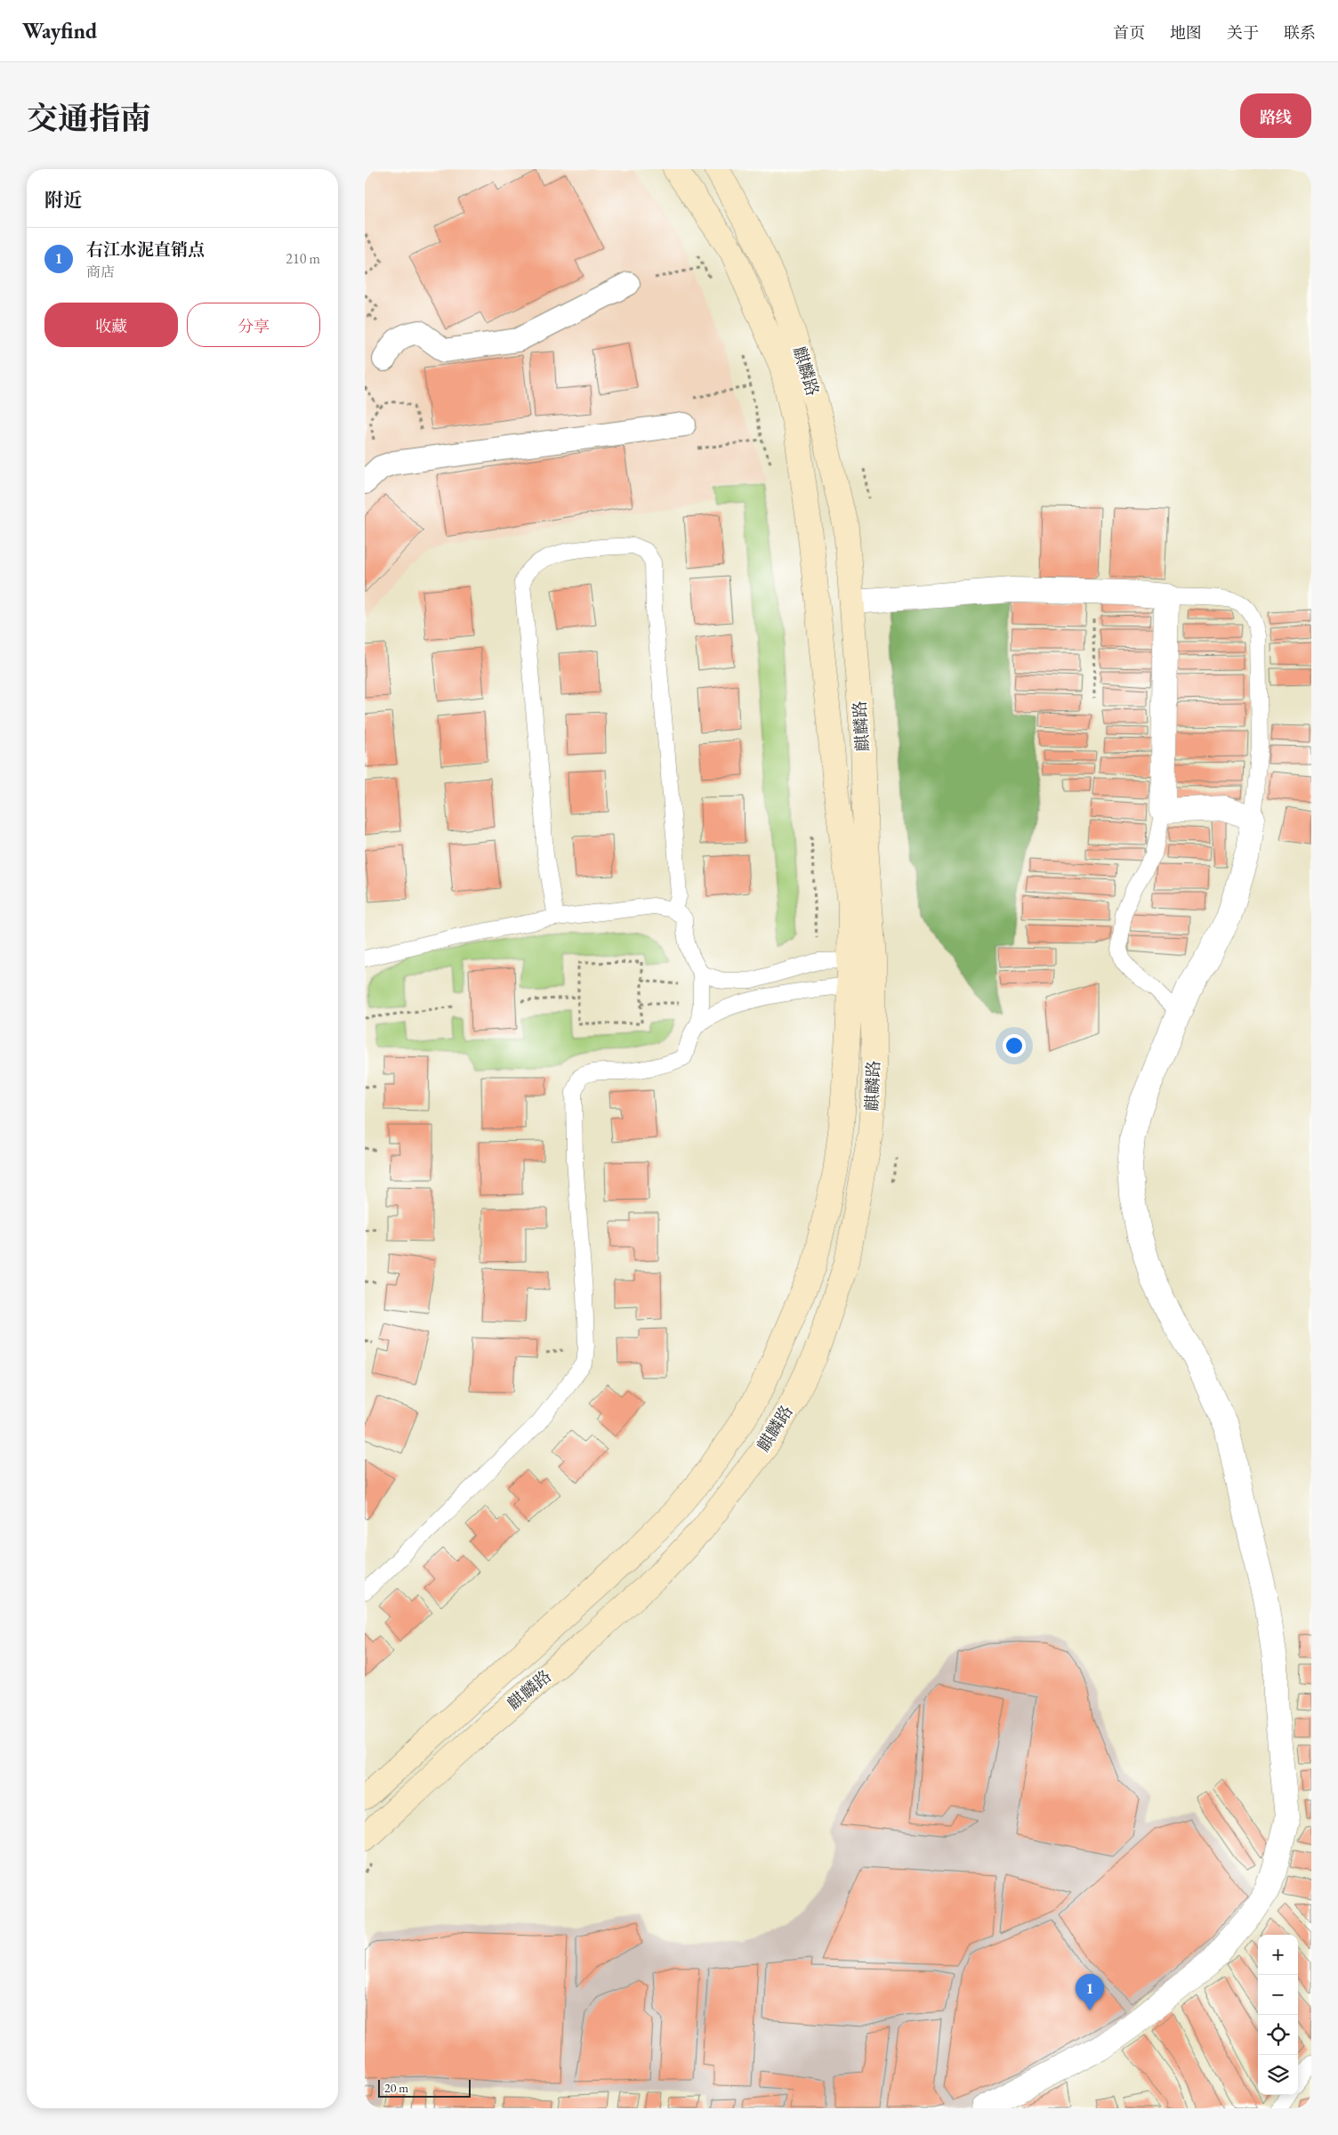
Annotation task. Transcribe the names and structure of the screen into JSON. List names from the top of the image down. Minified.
{"streets":{"main road":["麒麟路"]},"scale_bar":"20 m","page":{"header":"Wayfind","nav":["首页","地图","关于","联系"],"title":"交通指南","buttons":["路线",["收藏","分享"]],"heading":"附近","list":[{"mark":"1","name":"右江水泥直销点","note":"商店","value":"210 m"}],"map_buttons":["+","−"],"pins":"1","scale":"20 m"}}
